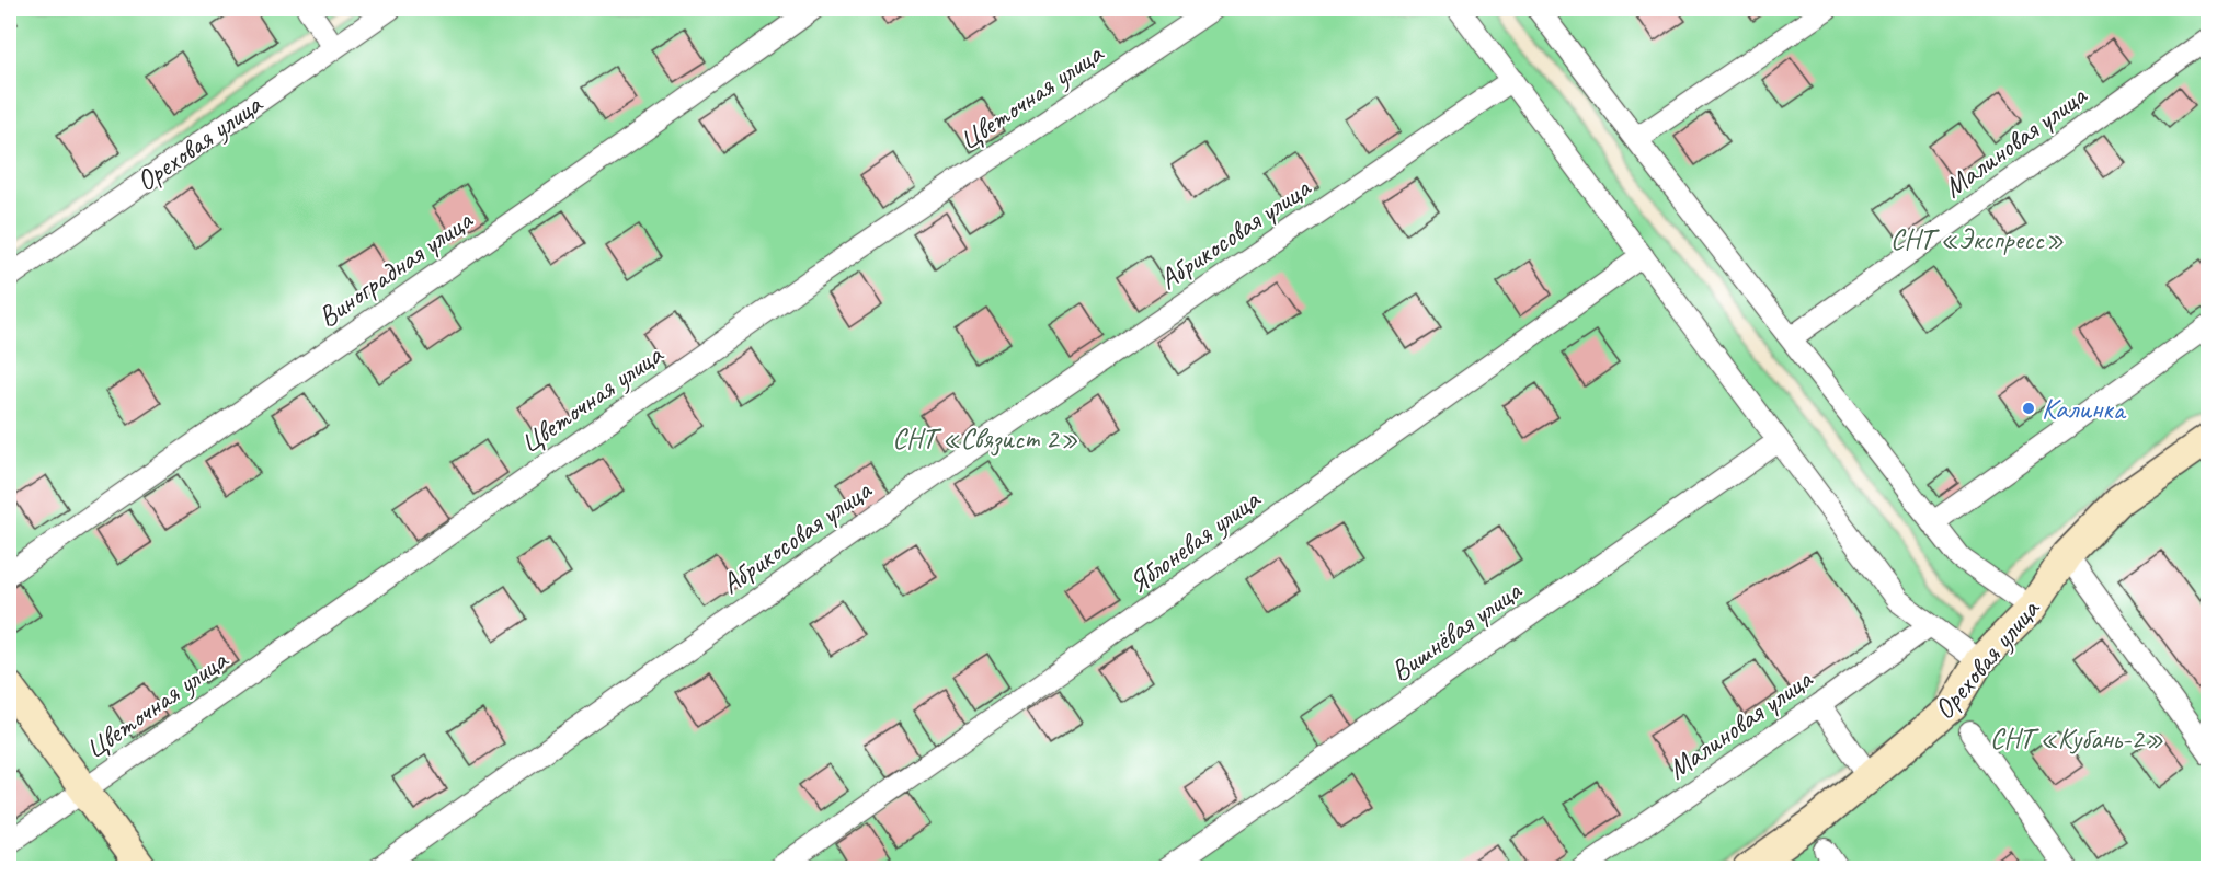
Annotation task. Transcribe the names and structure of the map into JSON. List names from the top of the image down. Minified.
{"streets":{"street":["Цветочная улица","Малиновая улица","Ореховая улица","Абрикосовая улица","Виноградная улица","Яблоневая улица","Вишнёвая улица"]},"parks":["СНТ «Экспресс»","СНТ «Связист 2»","СНТ «Кубань-2»"],"places":["Калинка"]}
